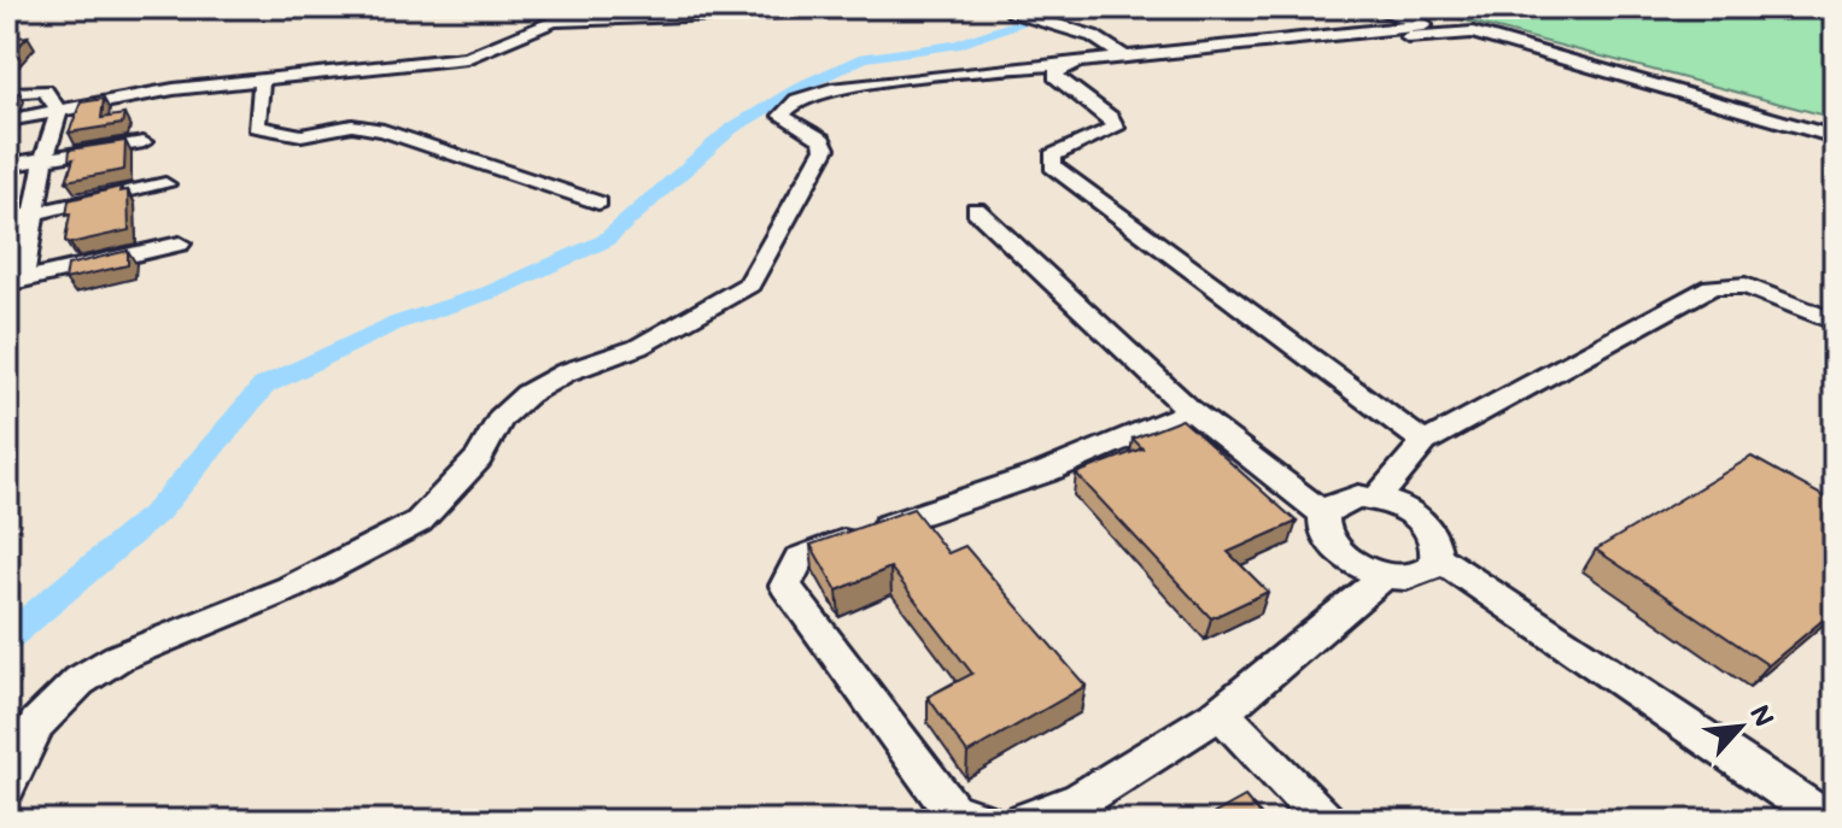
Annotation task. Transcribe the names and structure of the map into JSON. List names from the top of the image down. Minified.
{"north":"top right"}
